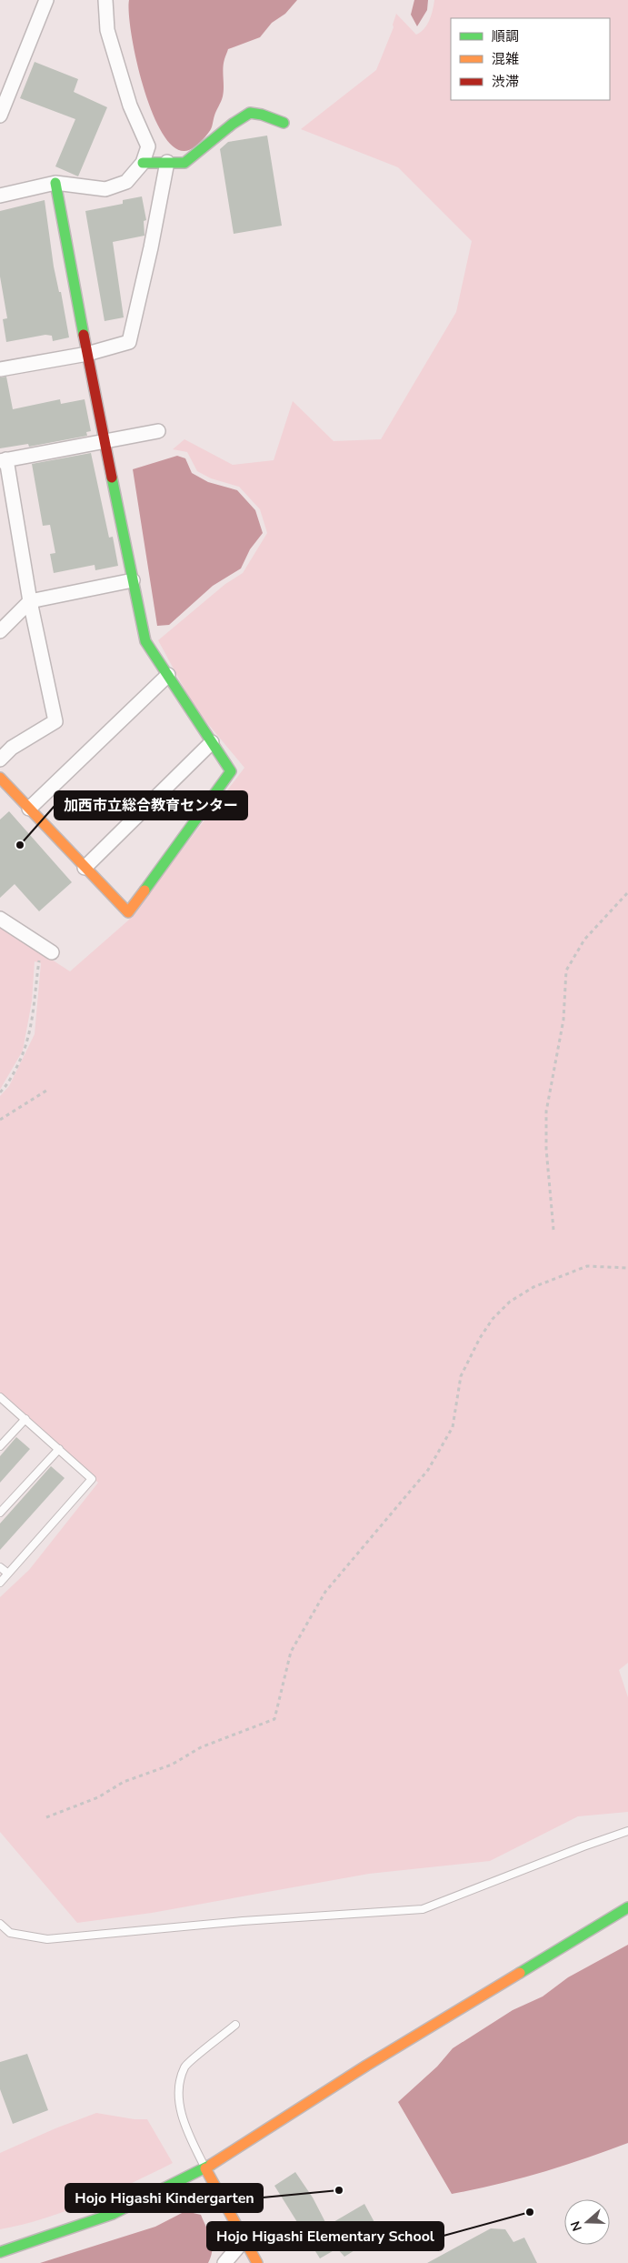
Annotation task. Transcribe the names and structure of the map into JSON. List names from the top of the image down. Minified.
{"places":["加西市立総合教育センター","Hojo Higashi Kindergarten","Hojo Higashi Elementary School"],"legend":["順調","混雑","渋滞"],"north":"left"}
